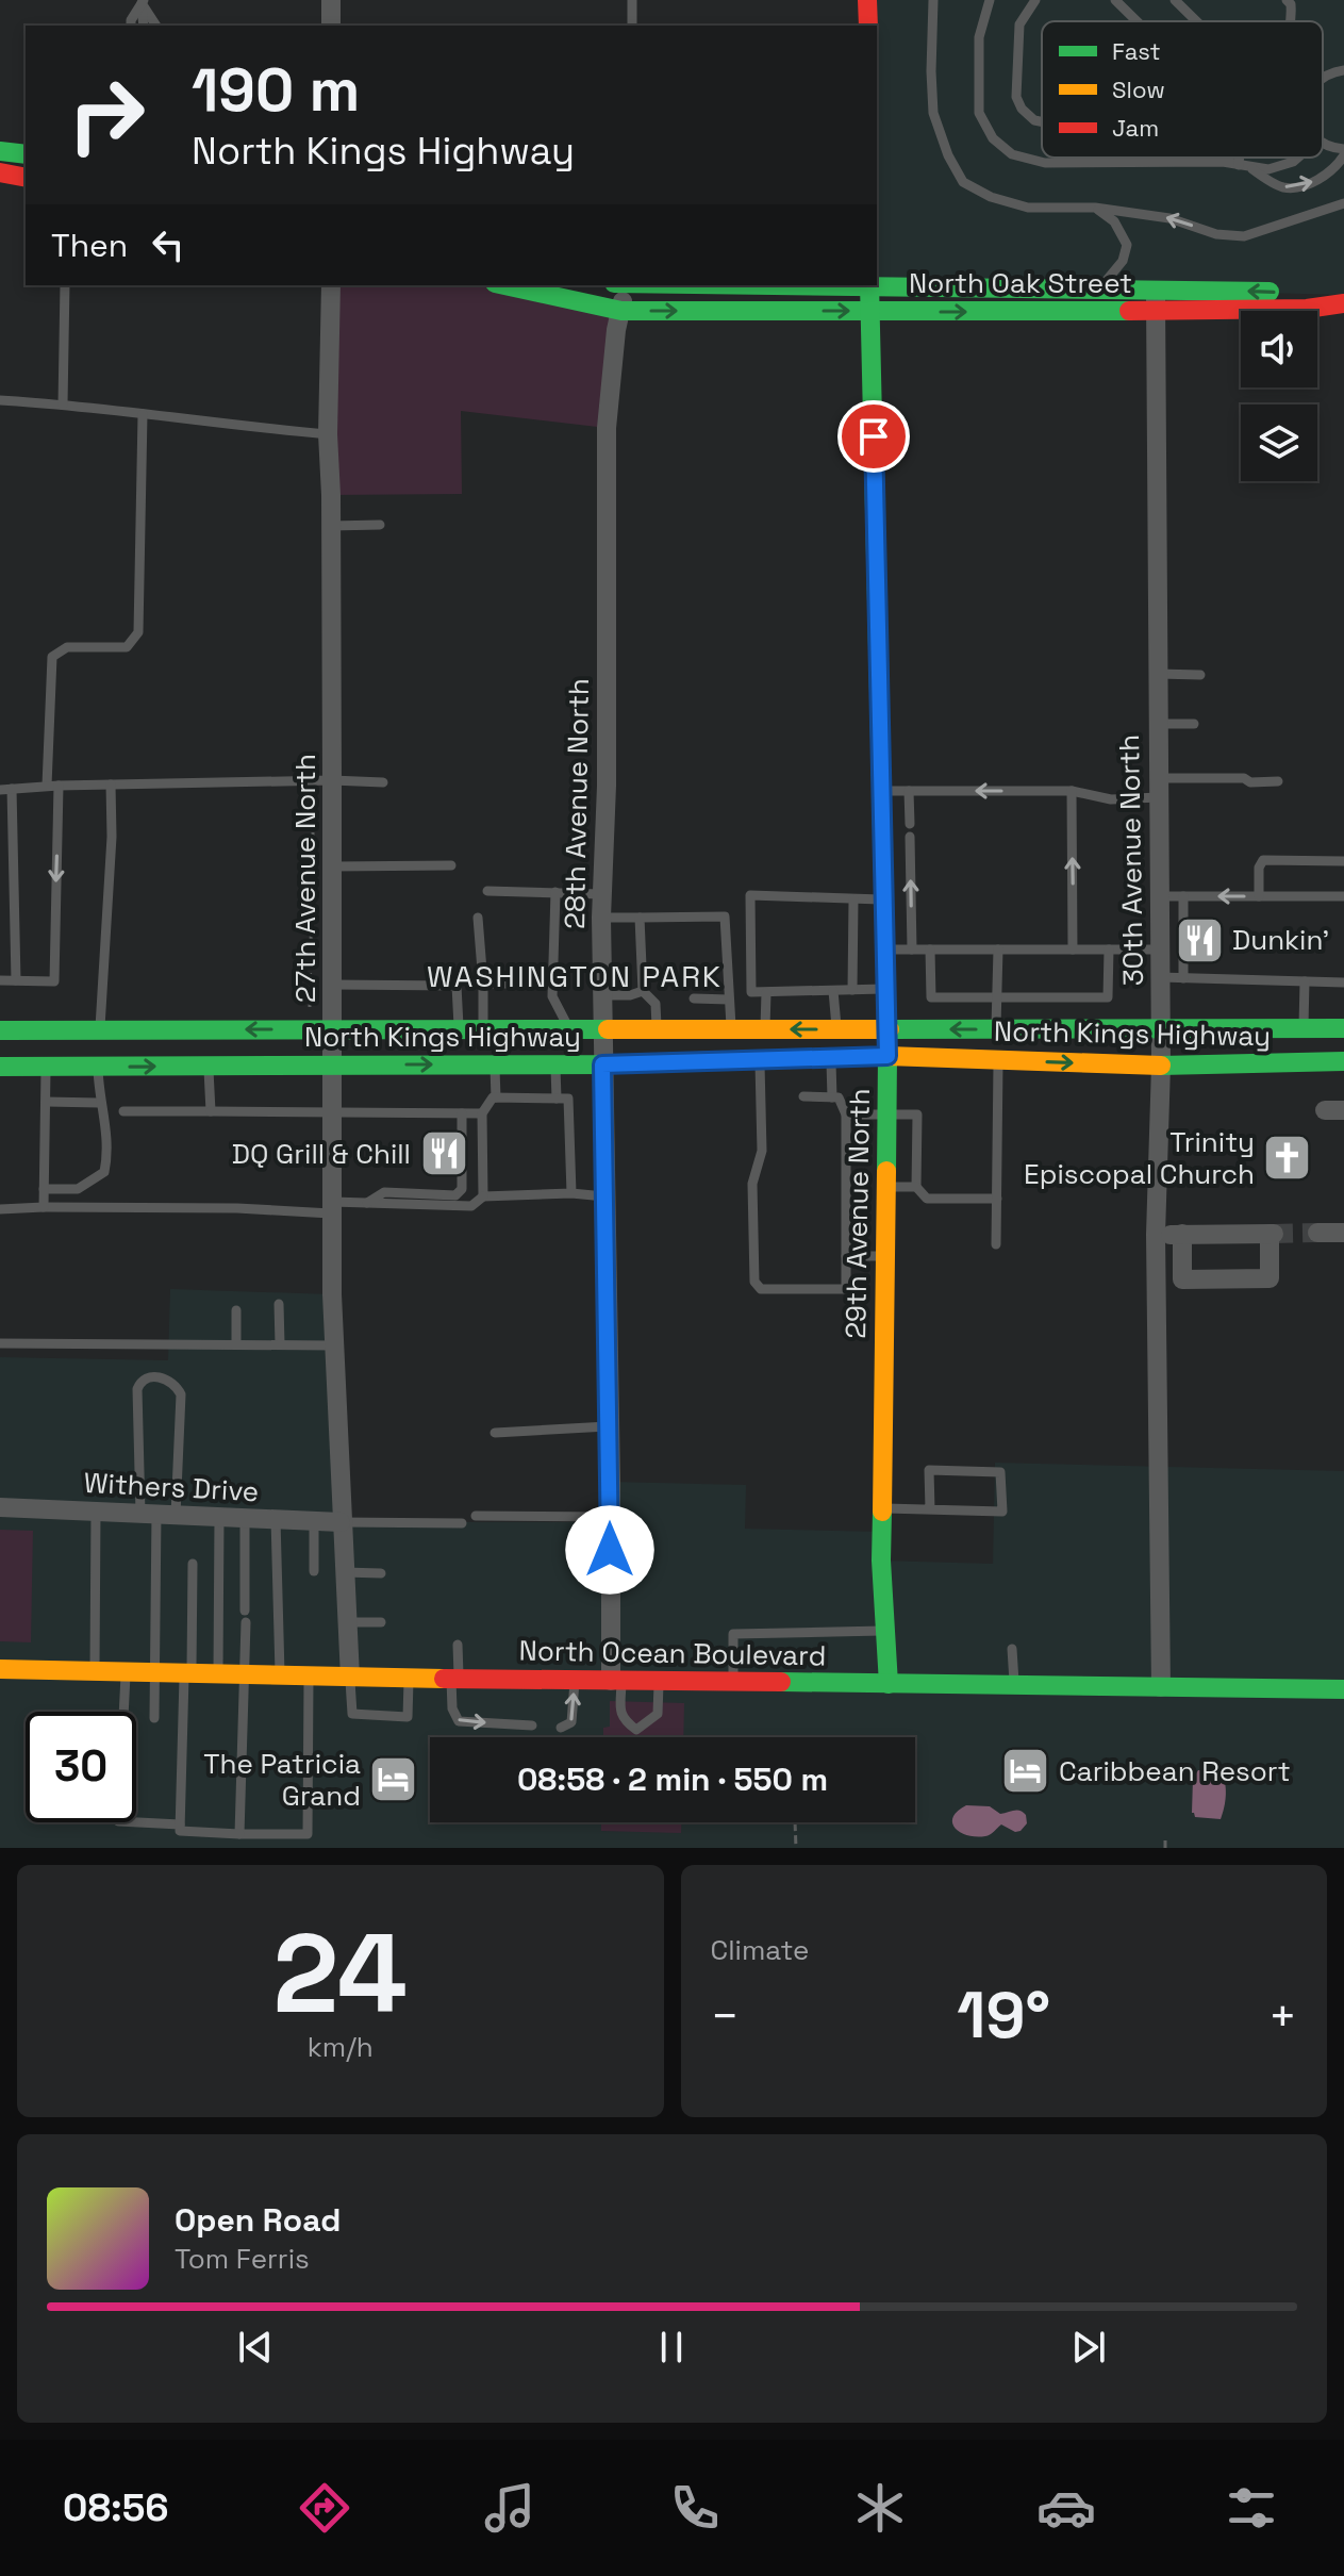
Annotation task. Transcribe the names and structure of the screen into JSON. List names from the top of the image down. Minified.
{"streets":{"main road":["North Oak Street","North Kings Highway","29th Avenue North","North Ocean Boulevard"],"street":["28th Avenue North","30th Avenue North","27th Avenue North","Withers Drive"]},"crossings":[["North Oak Street","28th Avenue North"],["North Oak Street","30th Avenue North"],["North Oak Street","29th Avenue North"],["28th Avenue North","North Kings Highway"],["28th Avenue North","North Ocean Boulevard"],["30th Avenue North","North Kings Highway"],["30th Avenue North","North Ocean Boulevard"],["27th Avenue North","North Kings Highway"],["27th Avenue North","Withers Drive"],["27th Avenue North","North Ocean Boulevard"],["North Kings Highway","29th Avenue North"],["29th Avenue North","North Ocean Boulevard"]],"districts":["WASHINGTON PARK"],"places":{"restaurant":["Dunkin'","DQ Grill & Chill"],"church":["Trinity Episcopal Church"],"hotel":["Caribbean Resort","The Patricia Grand"]},"legend":["Fast","Slow","Jam"],"page":{"turn":["190 m","North Kings Highway"],"then":"Then","limit":"30","trip":"08:58 · 2 min · 550 m","tile":[["24","km/h"],"Climate"],"heat":["−","19°","+"],"song":["Open Road","Tom Ferris"],"tabs":"08:56"}}
